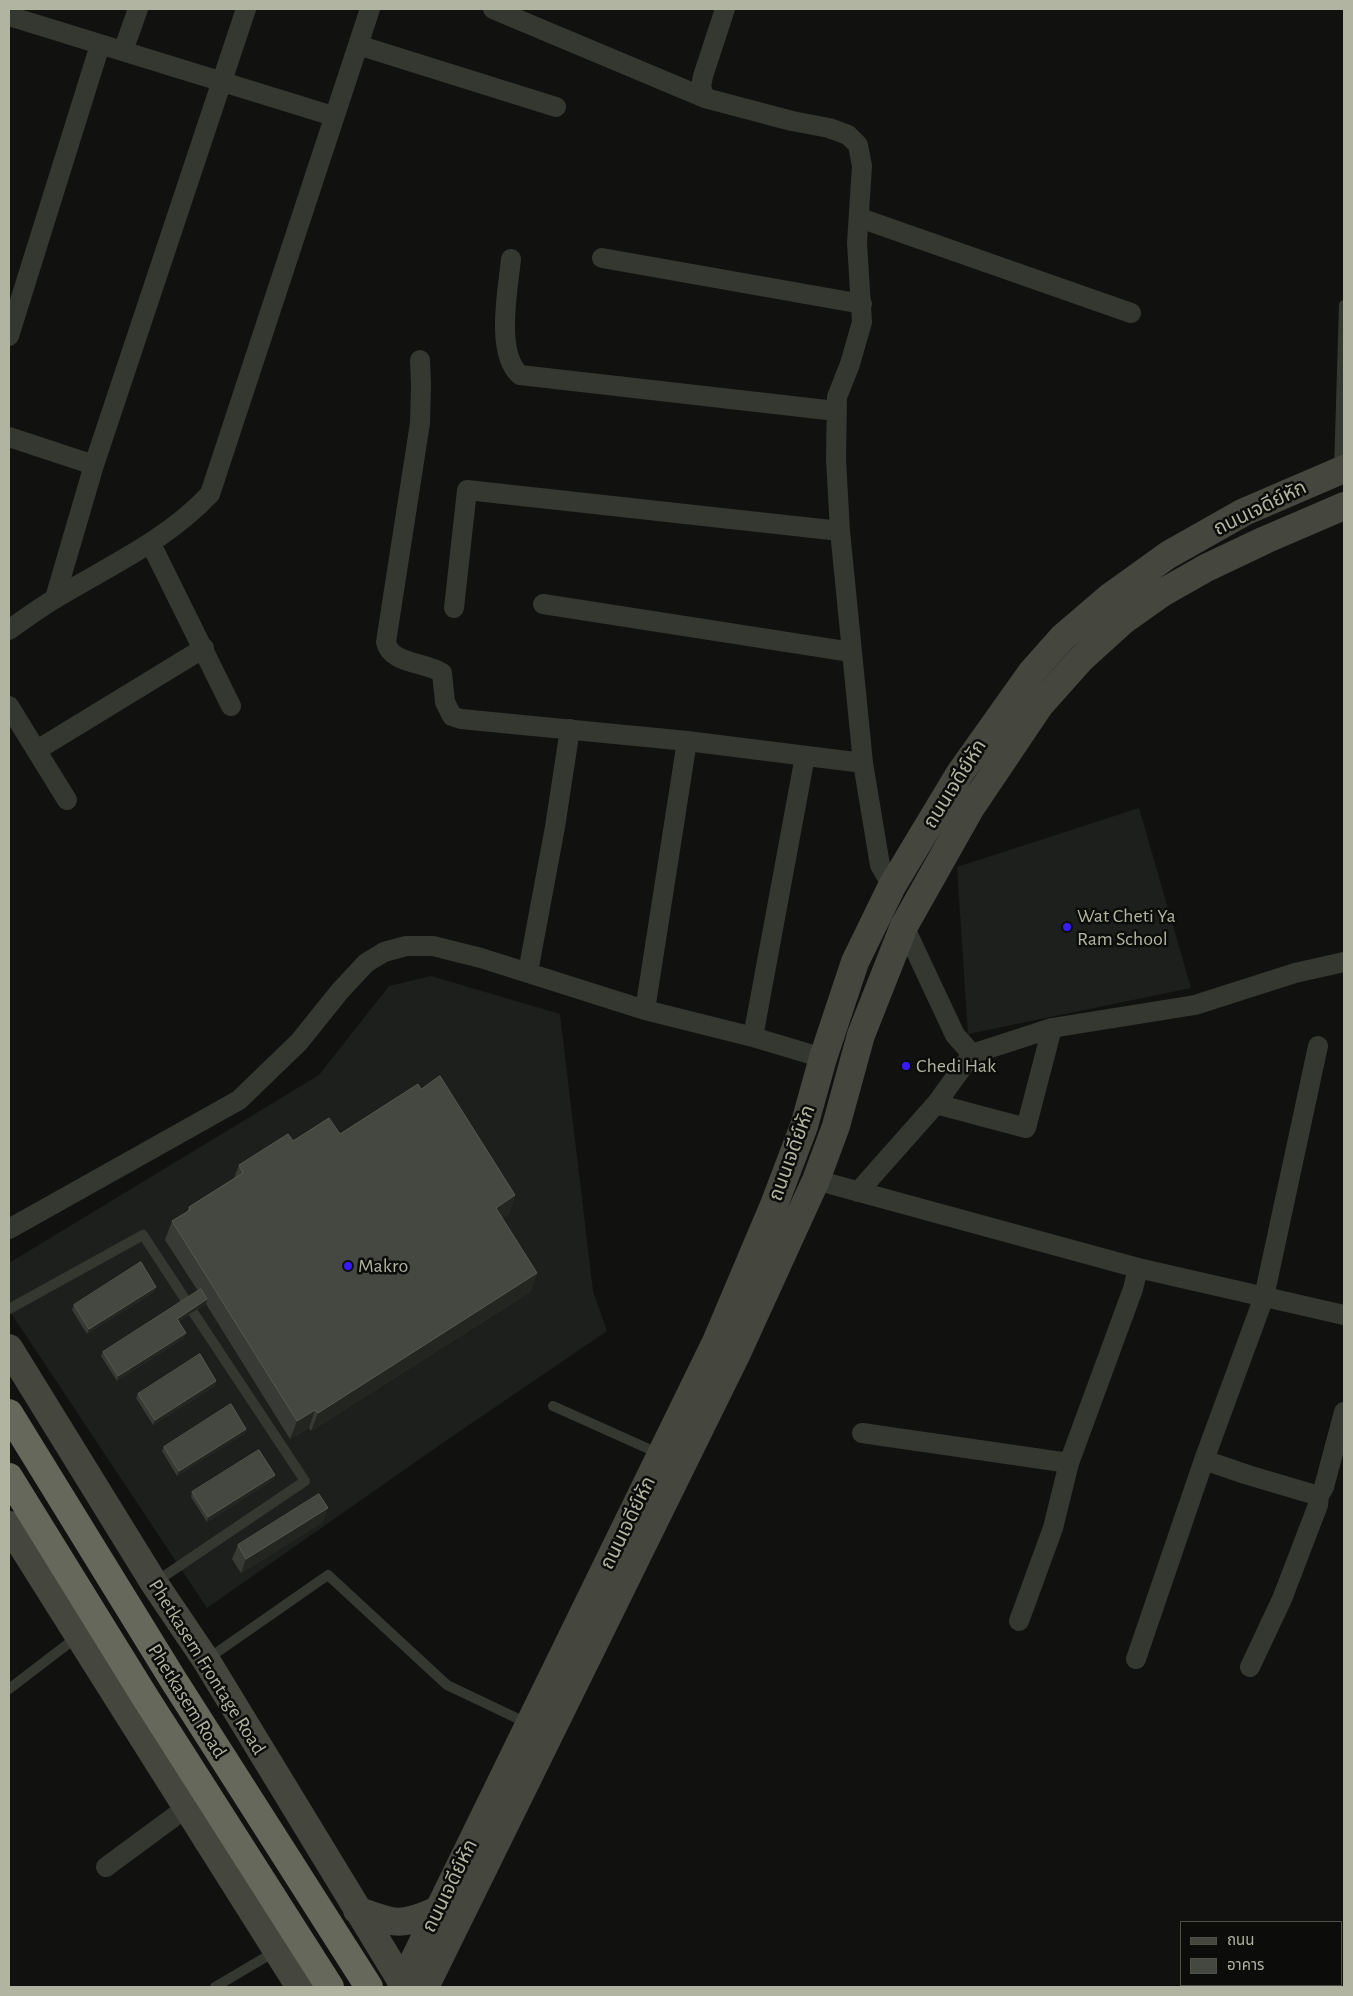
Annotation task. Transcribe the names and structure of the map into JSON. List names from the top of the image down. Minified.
{"streets":{"highway":["Phetkasem Road"],"main road":["ถนนเจดีย์หัก","Phetkasem Frontage Road"]},"crossings":[["ถนนเจดีย์หัก","Phetkasem Frontage Road"]],"places":["Wat Cheti Ya Ram School","Chedi Hak","Makro"],"legend":["ถนน","อาคาร"]}
